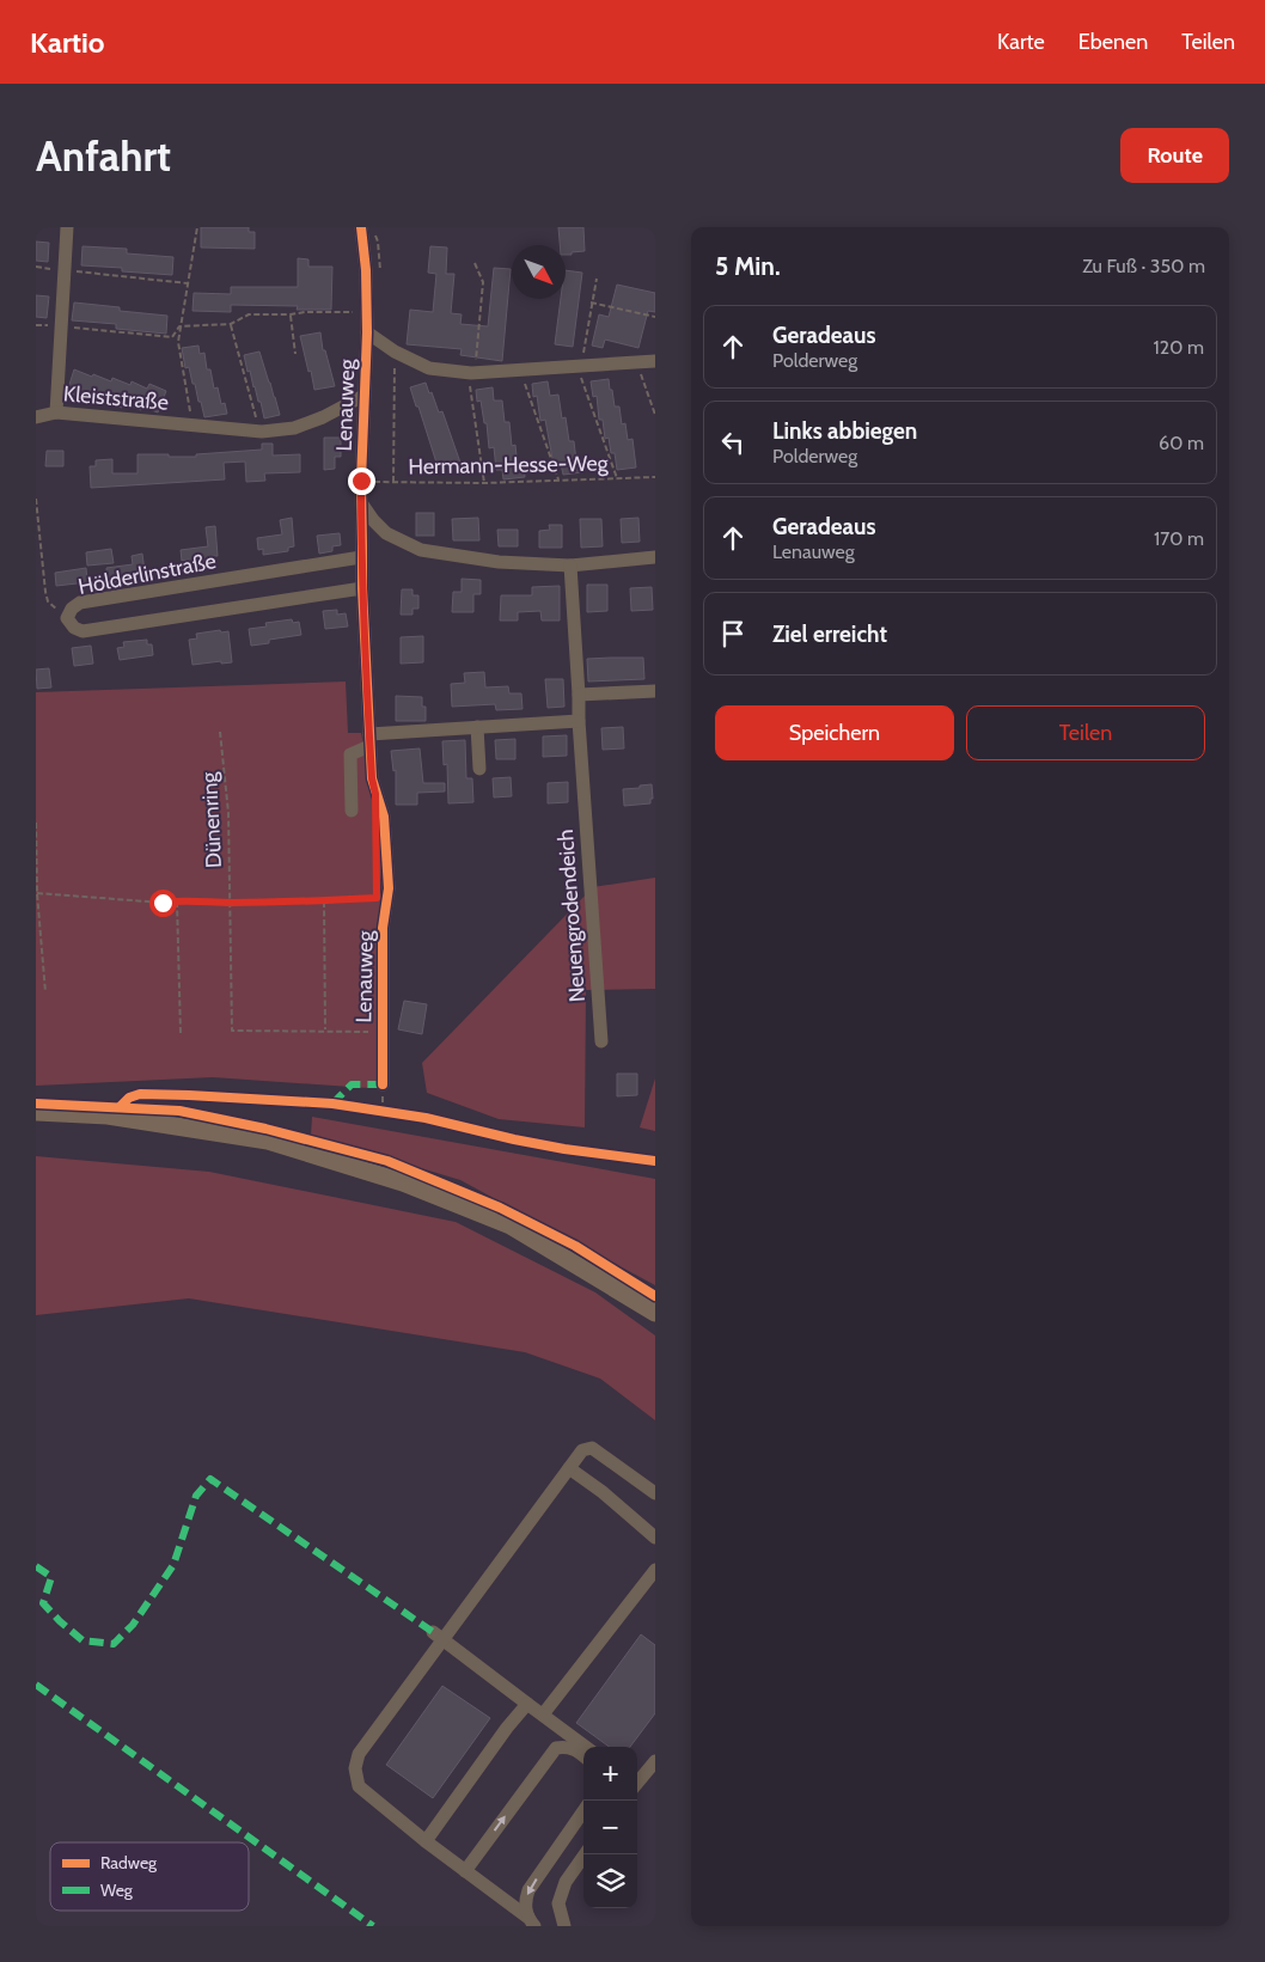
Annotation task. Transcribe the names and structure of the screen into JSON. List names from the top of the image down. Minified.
{"streets":{"street":["Kleiststraße","Lenauweg","Hölderlinstraße","Neuengrodendeich"],"path":["Hermann-Hesse-Weg","Dünenring"]},"crossings":[["Kleiststraße","Lenauweg"],["Lenauweg","Hermann-Hesse-Weg"],["Lenauweg","Hölderlinstraße"]],"legend":["Radweg","Weg"],"north":"bottom right","page":{"header":"Kartio","nav":["Karte","Ebenen","Teilen"],"buttons":["Route",["Speichern","Teilen"]],"title":"Anfahrt","heading":["5 Min.","Zu Fuß · 350 m"],"list":[["Geradeaus","Polderweg","120 m"],["Links abbiegen","Polderweg","60 m"],["Geradeaus","Lenauweg","170 m"],"Ziel erreicht"],"map_buttons":["+","−"]}}
